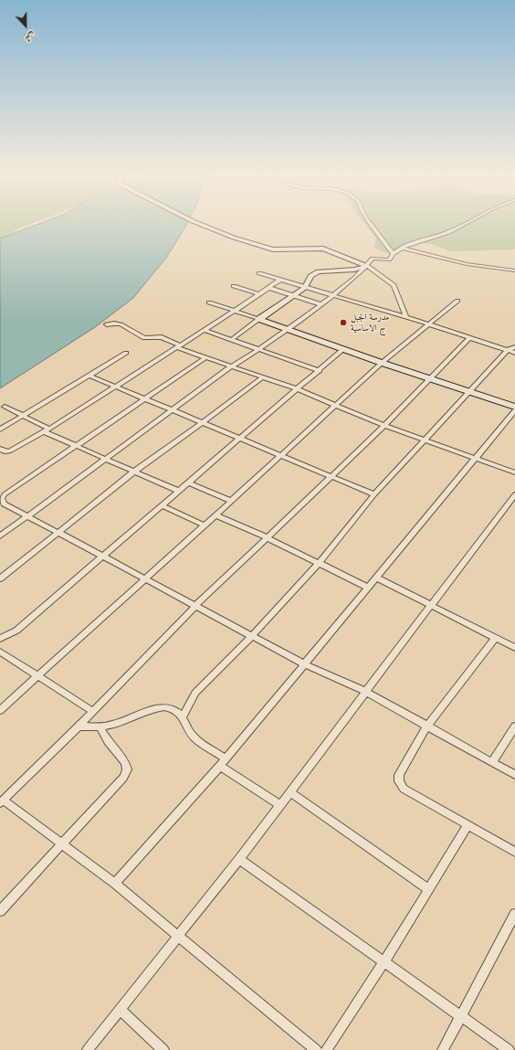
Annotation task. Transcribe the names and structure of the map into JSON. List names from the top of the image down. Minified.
{"places":["مدرسة الجبل ج الاساسية"],"north":"bottom"}
